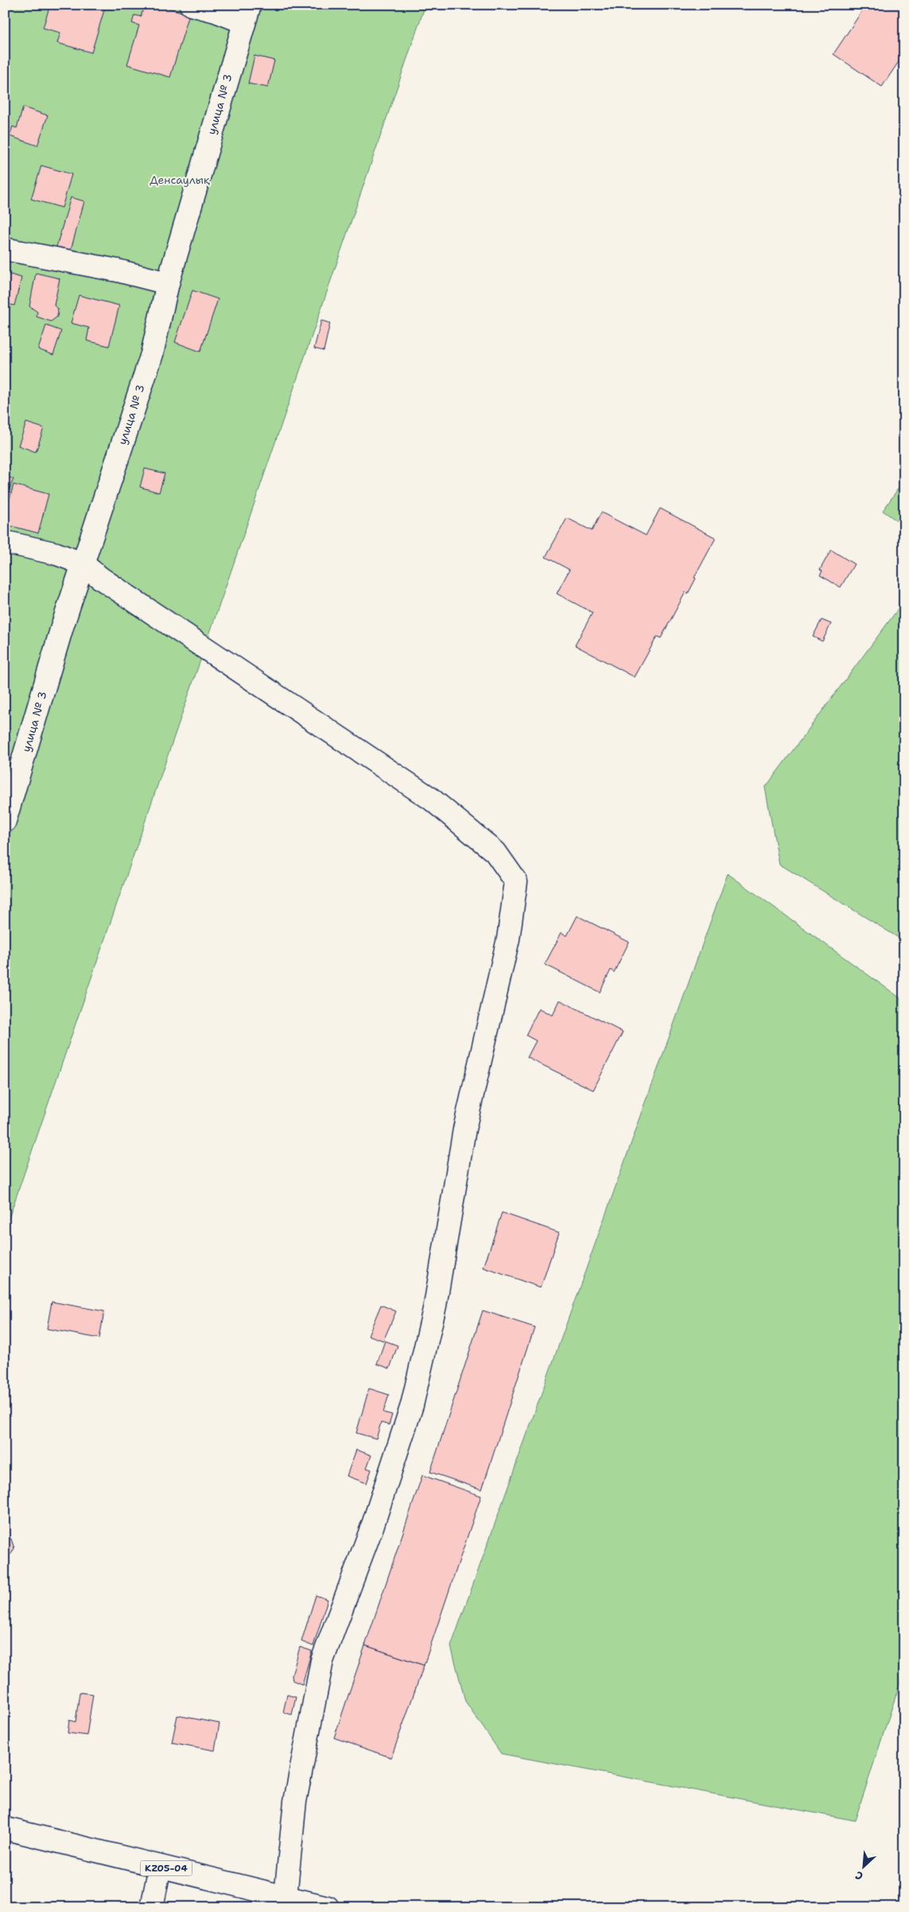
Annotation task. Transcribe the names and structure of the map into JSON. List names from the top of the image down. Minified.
{"streets":{"street":["улица № 3","KZ05-04"]},"parks":["Денсаулық"],"north":"bottom left"}
